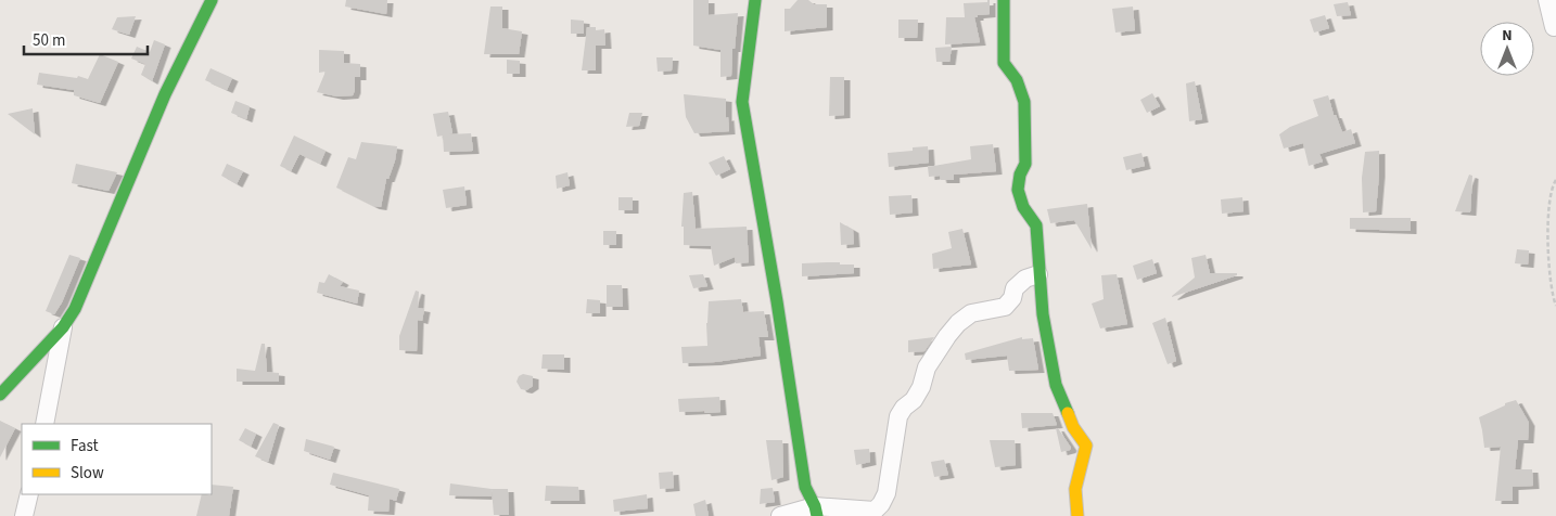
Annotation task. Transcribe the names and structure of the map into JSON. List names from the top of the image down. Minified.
{"legend":["Fast","Slow"],"scale_bar":"50 m","north":"top"}
